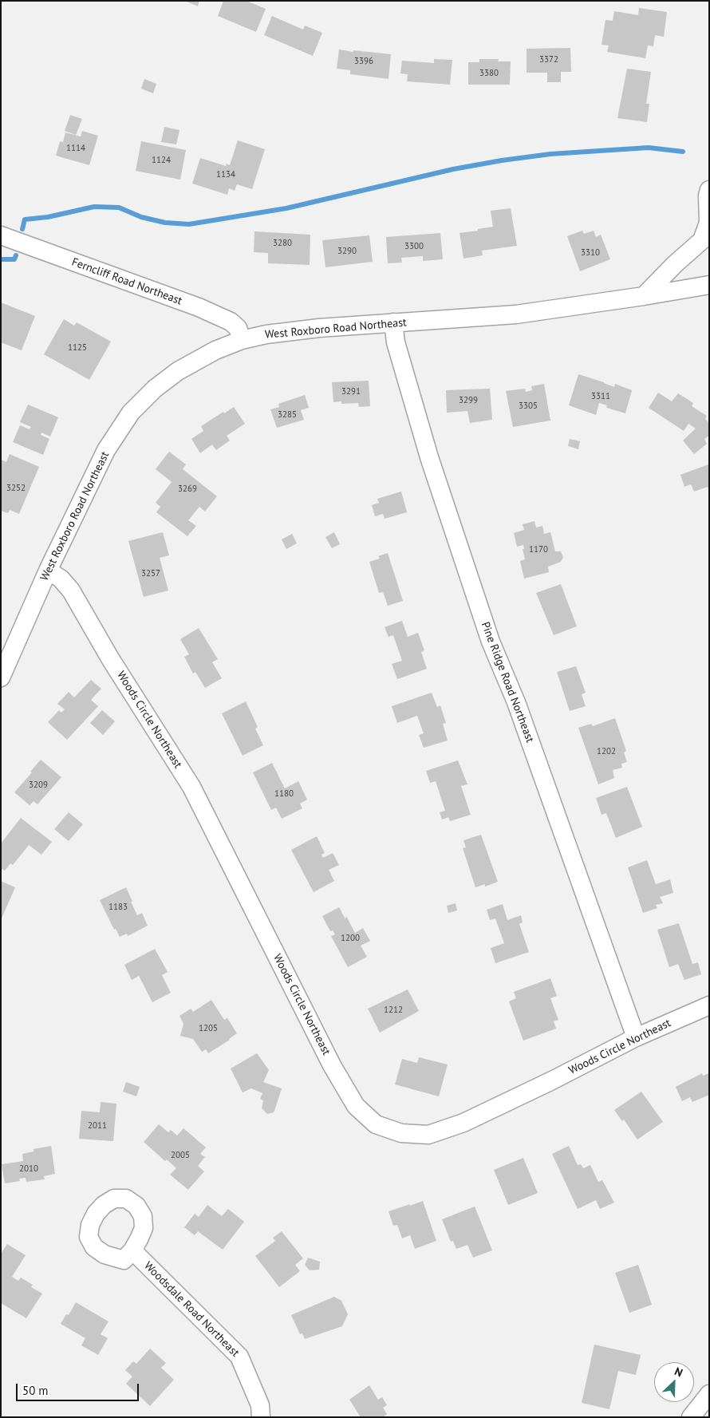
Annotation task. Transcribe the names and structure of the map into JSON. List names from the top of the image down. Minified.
{"streets":{"street":["Ferncliff Road Northeast","West Roxboro Road Northeast","Pine Ridge Road Northeast","Woods Circle Northeast","Woodsdale Road Northeast"]},"crossings":[["Ferncliff Road Northeast","West Roxboro Road Northeast"],["West Roxboro Road Northeast","Pine Ridge Road Northeast"],["West Roxboro Road Northeast","Woods Circle Northeast"],["Pine Ridge Road Northeast","Woods Circle Northeast"]],"house_numbers":["3372","3396","3380","1114","1124","1134","3280","3300","3290","3310","1125","3291","3311","3299","3305","3285","3252","3269","1170","3257","1202","3209","1180","1183","1200","1212","1205","2011","2005","2010"],"scale_bar":"50 m","north":"top right"}
